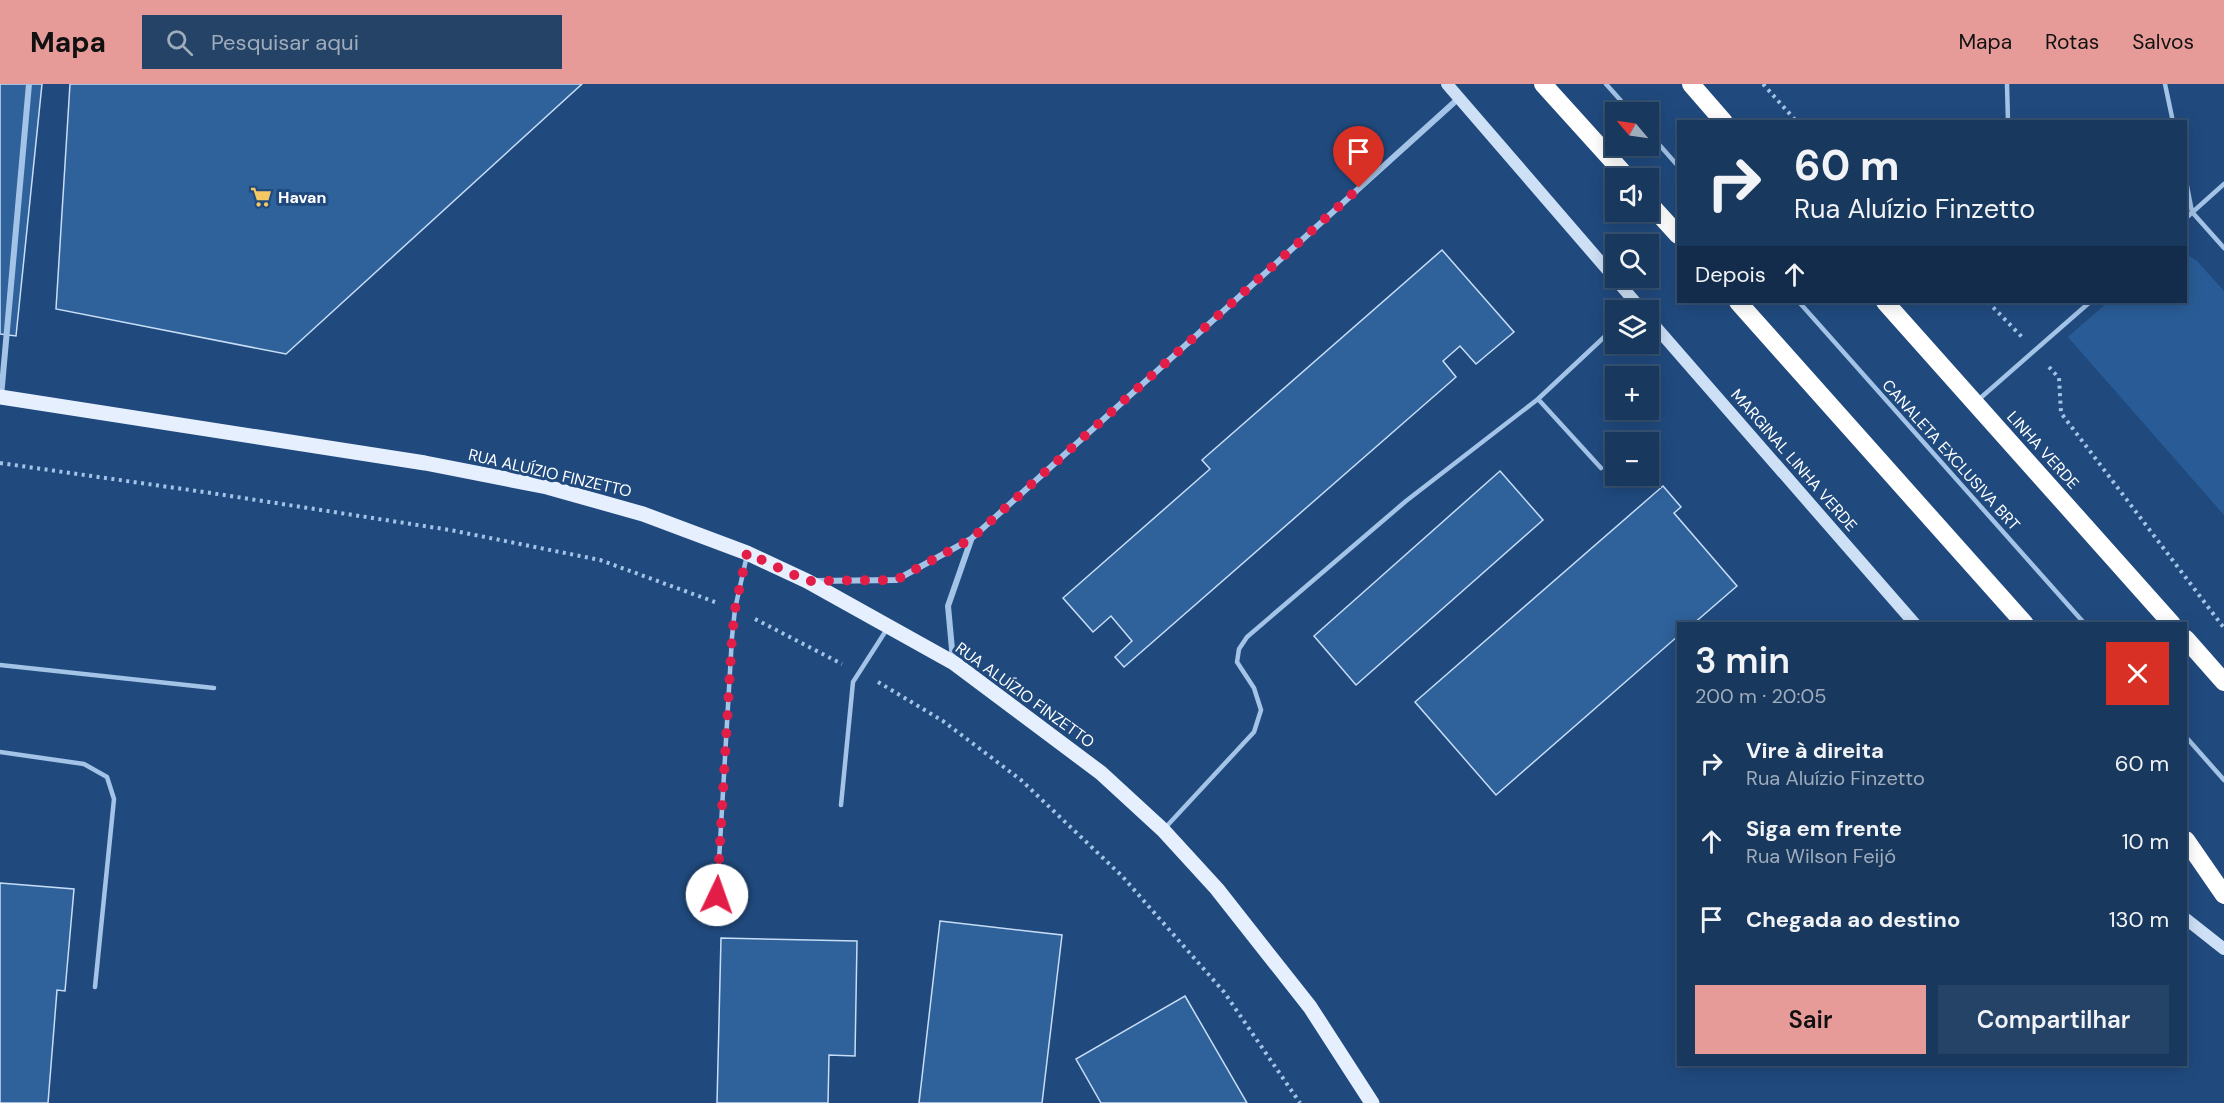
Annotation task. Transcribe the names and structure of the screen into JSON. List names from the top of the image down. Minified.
{"streets":{"highway":["LINHA VERDE"],"main road":["MARGINAL LINHA VERDE","RUA ALUÍZIO FINZETTO"],"lane":["CANALETA EXCLUSIVA BRT"]},"places":{"supermarket":["Havan"]},"north":"top left","page":{"header":"Mapa","search":"Pesquisar aqui","nav":["Mapa","Rotas","Salvos"],"map_buttons":["+","−"],"turn":["60 m","Rua Aluízio Finzetto"],"then":"Depois","heading":["3 min","200 m · 20:05"],"list":[{"name":"Vire à direita","note":"Rua Aluízio Finzetto","value":"60 m"},{"name":"Siga em frente","note":"Rua Wilson Feijó","value":"10 m"},{"name":"Chegada ao destino","value":"130 m"}],"buttons":["Sair","Compartilhar"]}}
